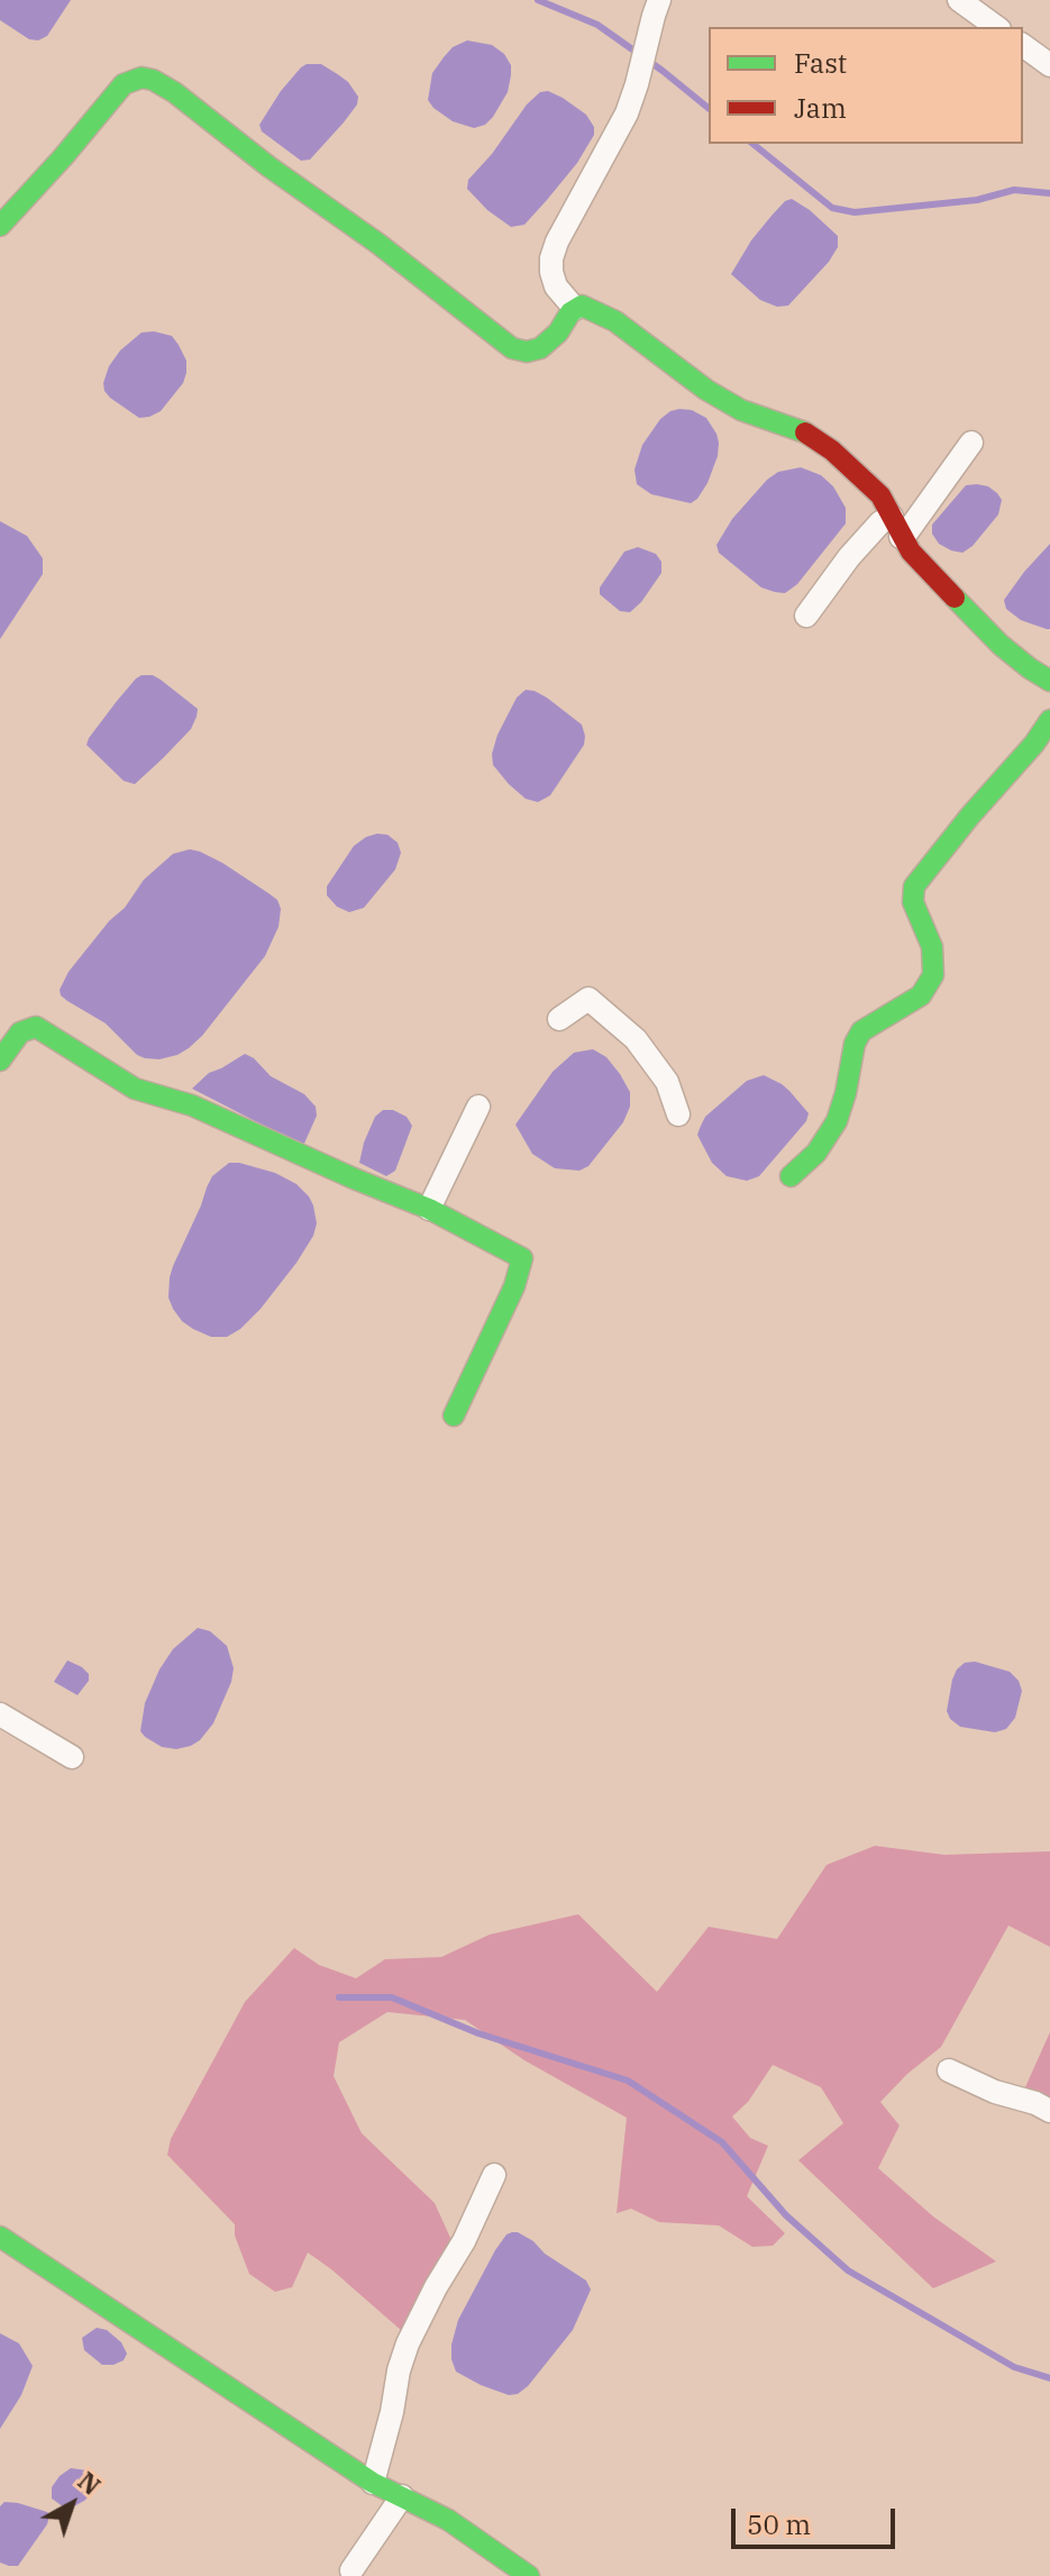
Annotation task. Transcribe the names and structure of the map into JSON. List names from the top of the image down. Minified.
{"legend":["Fast","Jam"],"scale_bar":"50 m","north":"top right"}
